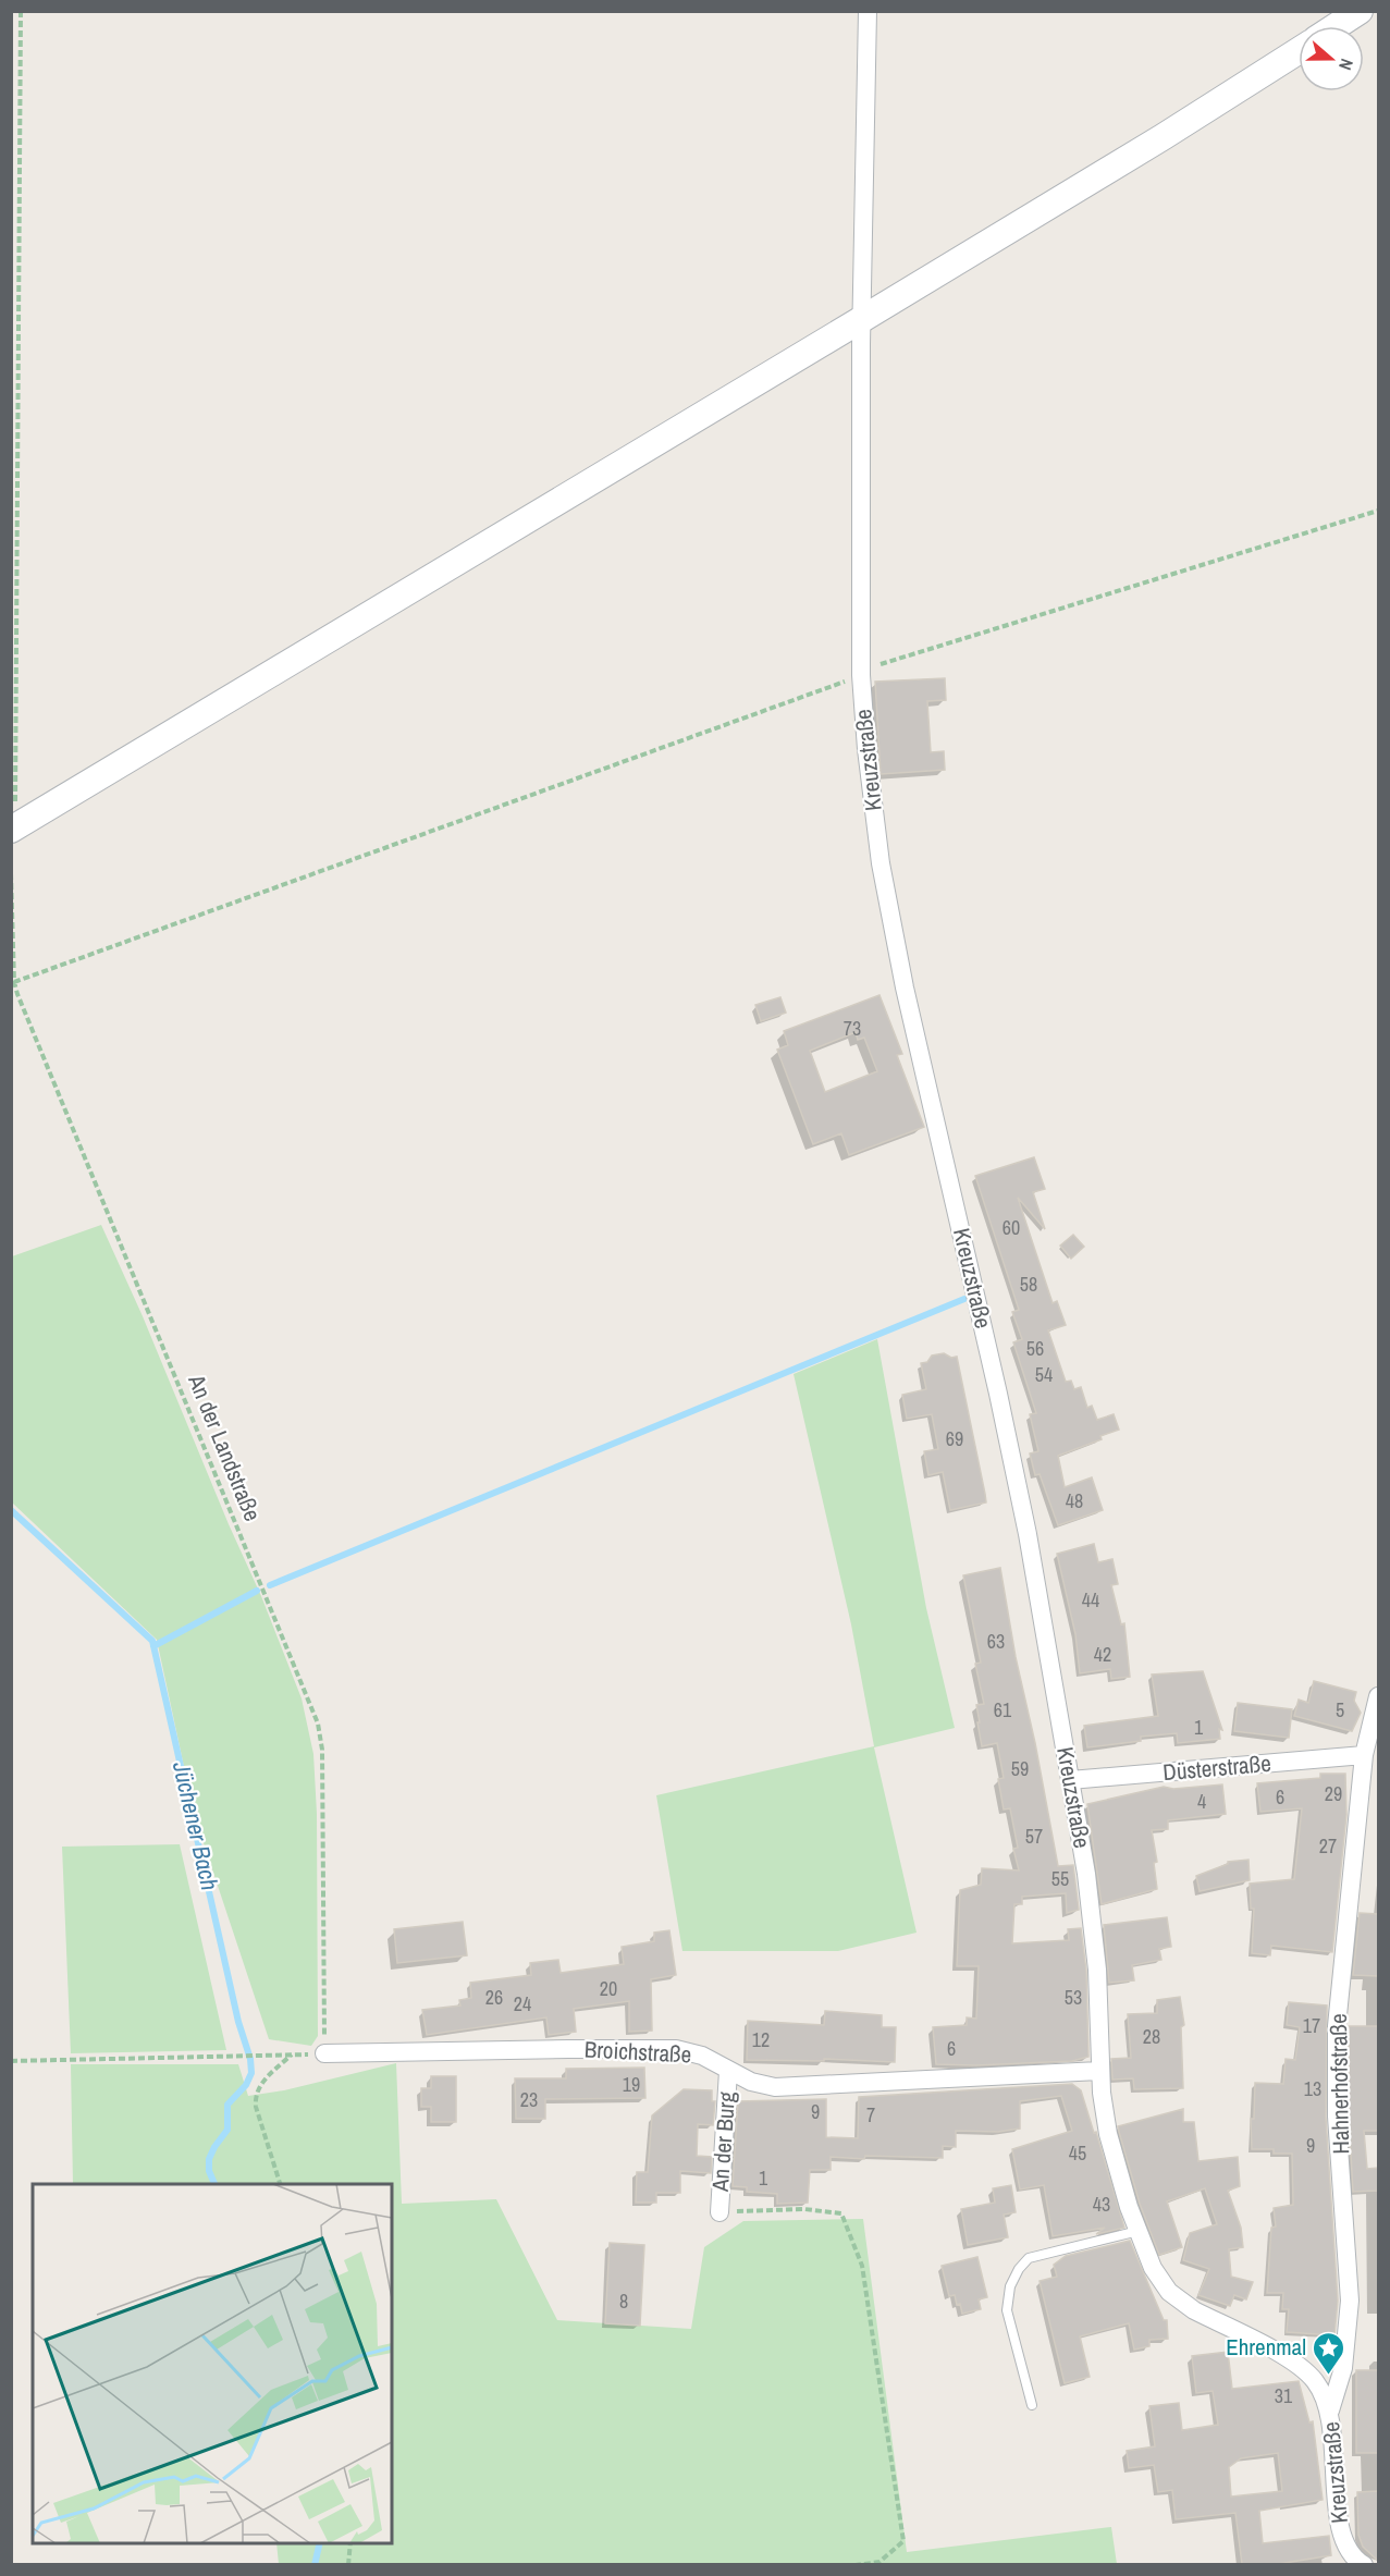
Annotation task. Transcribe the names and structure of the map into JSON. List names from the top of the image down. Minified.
{"streets":{"street":["Kreuzstraße","Düsterstraße","Broichstraße","Hahnerhofstraße","An der Burg"],"path":["An der Landstraße"]},"crossings":[["Kreuzstraße","Düsterstraße"],["Kreuzstraße","Broichstraße"],["Kreuzstraße","Hahnerhofstraße"],["An der Landstraße","Broichstraße"],["Düsterstraße","Hahnerhofstraße"],["Broichstraße","An der Burg"]],"water":["Jüchener Bach"],"places":{"place":["Ehrenmal"]},"house_numbers":["73","60","58","56","54","69","48","44","63","42","61","5","1","59","29","6","4","57","27","55","20","26","53","24","17","28","12","6","19","13","23","9","7","9","45","1","43","8","31"],"north":"right"}
